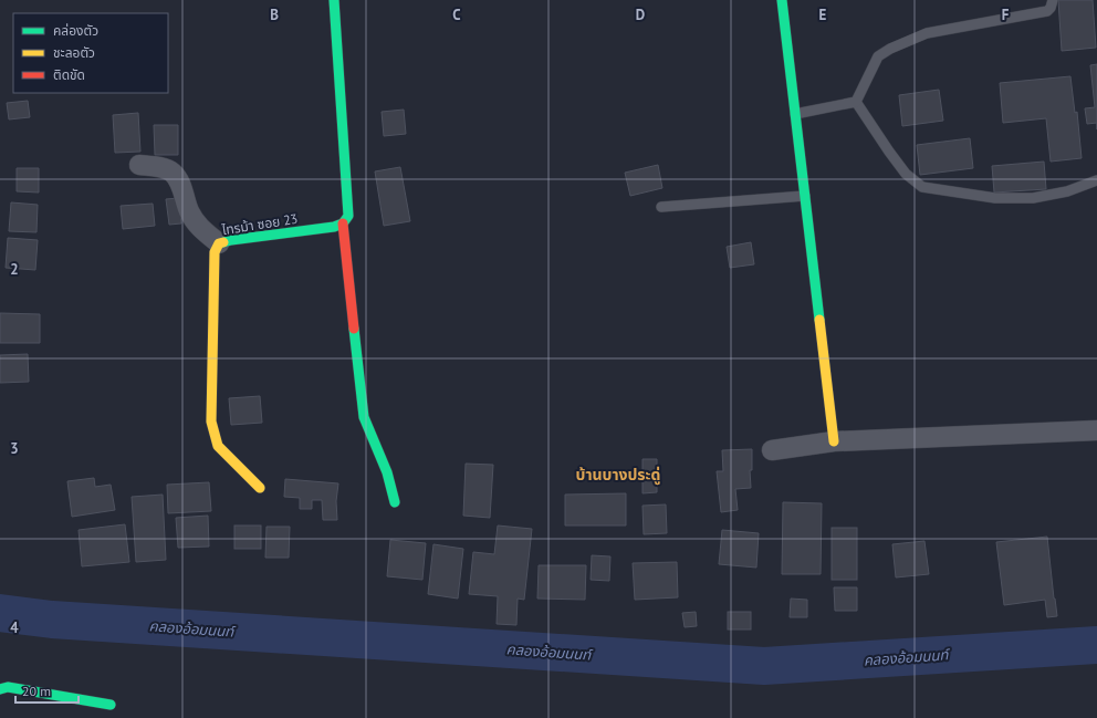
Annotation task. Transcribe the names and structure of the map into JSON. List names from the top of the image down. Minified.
{"streets":{"street":["ไทรม้า ซอย 23"]},"districts":["บ้านบางประดู่"],"water":["คลองอ้อมนนท์"],"legend":["คล่องตัว","ชะลอตัว","ติดขัด"],"scale_bar":"20 m","grid":{"columns":["B","C","D","E","F"],"rows":["2","3","4"]}}
